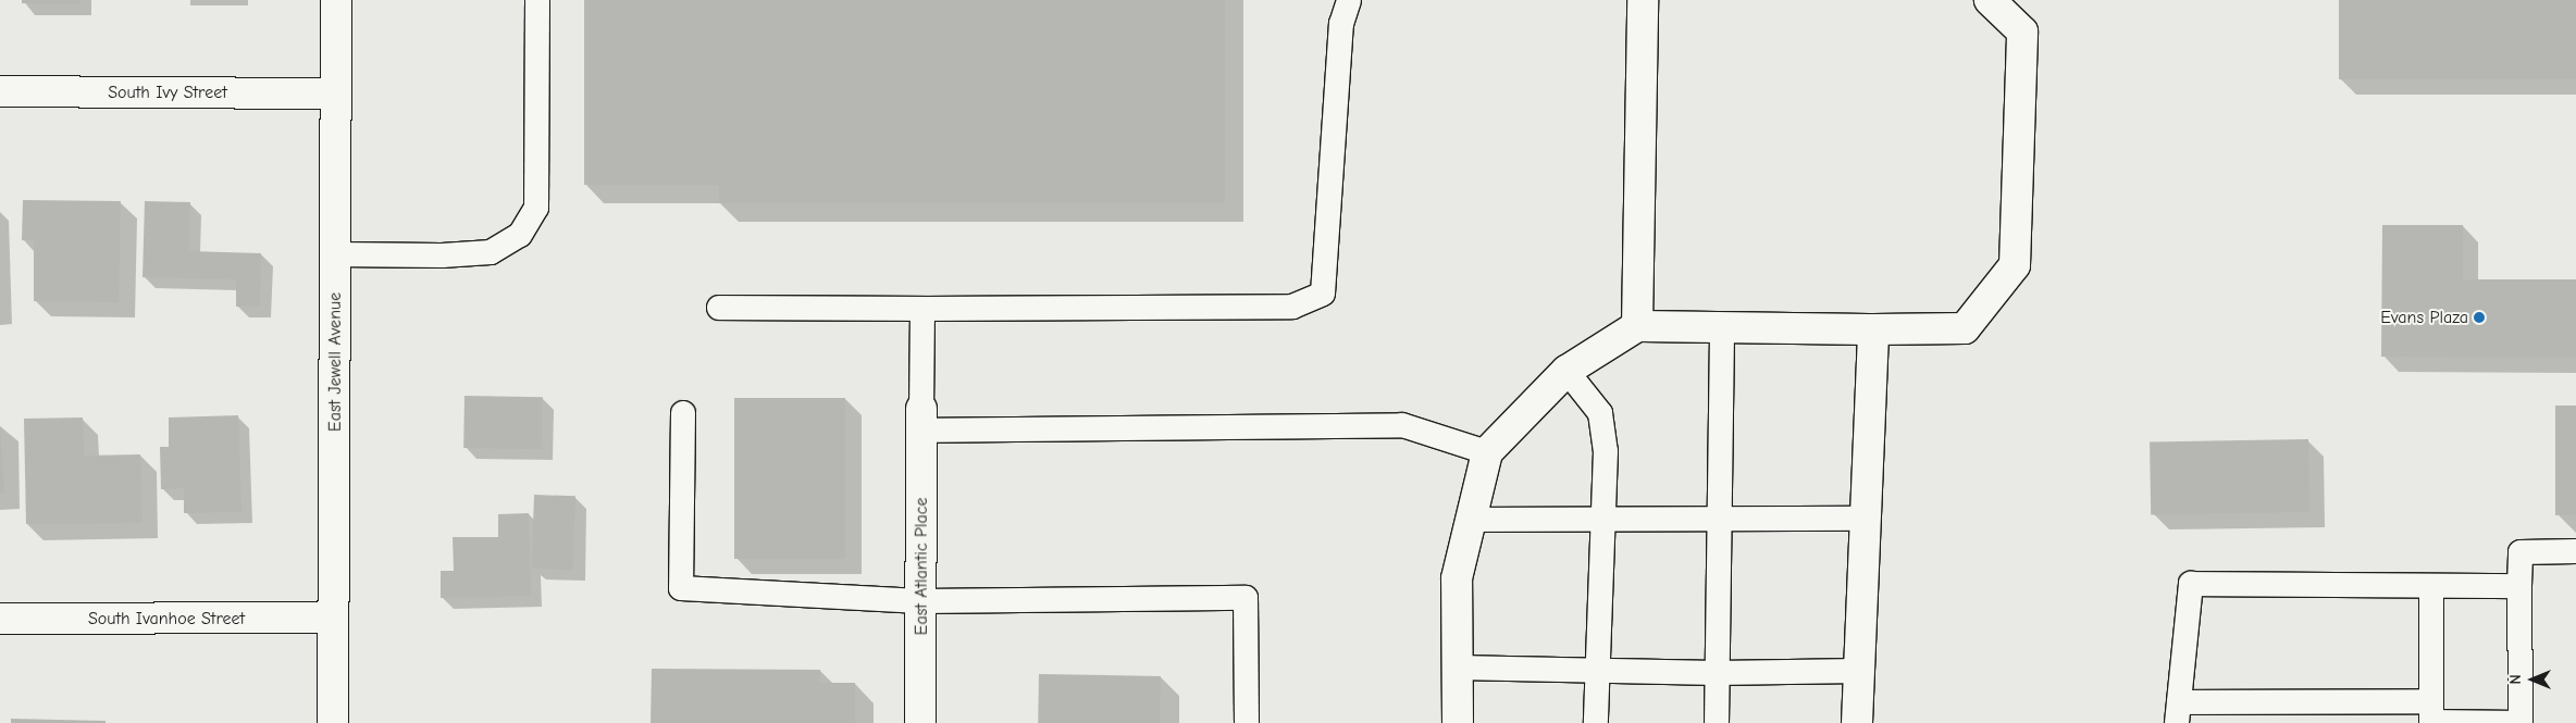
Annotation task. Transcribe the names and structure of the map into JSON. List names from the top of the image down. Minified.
{"streets":{"street":["South Ivy Street","East Jewell Avenue","East Atlantic Place","South Ivanhoe Street"]},"crossings":[["South Ivy Street","East Jewell Avenue"],["East Jewell Avenue","South Ivanhoe Street"]],"places":["Evans Plaza"],"north":"left"}
